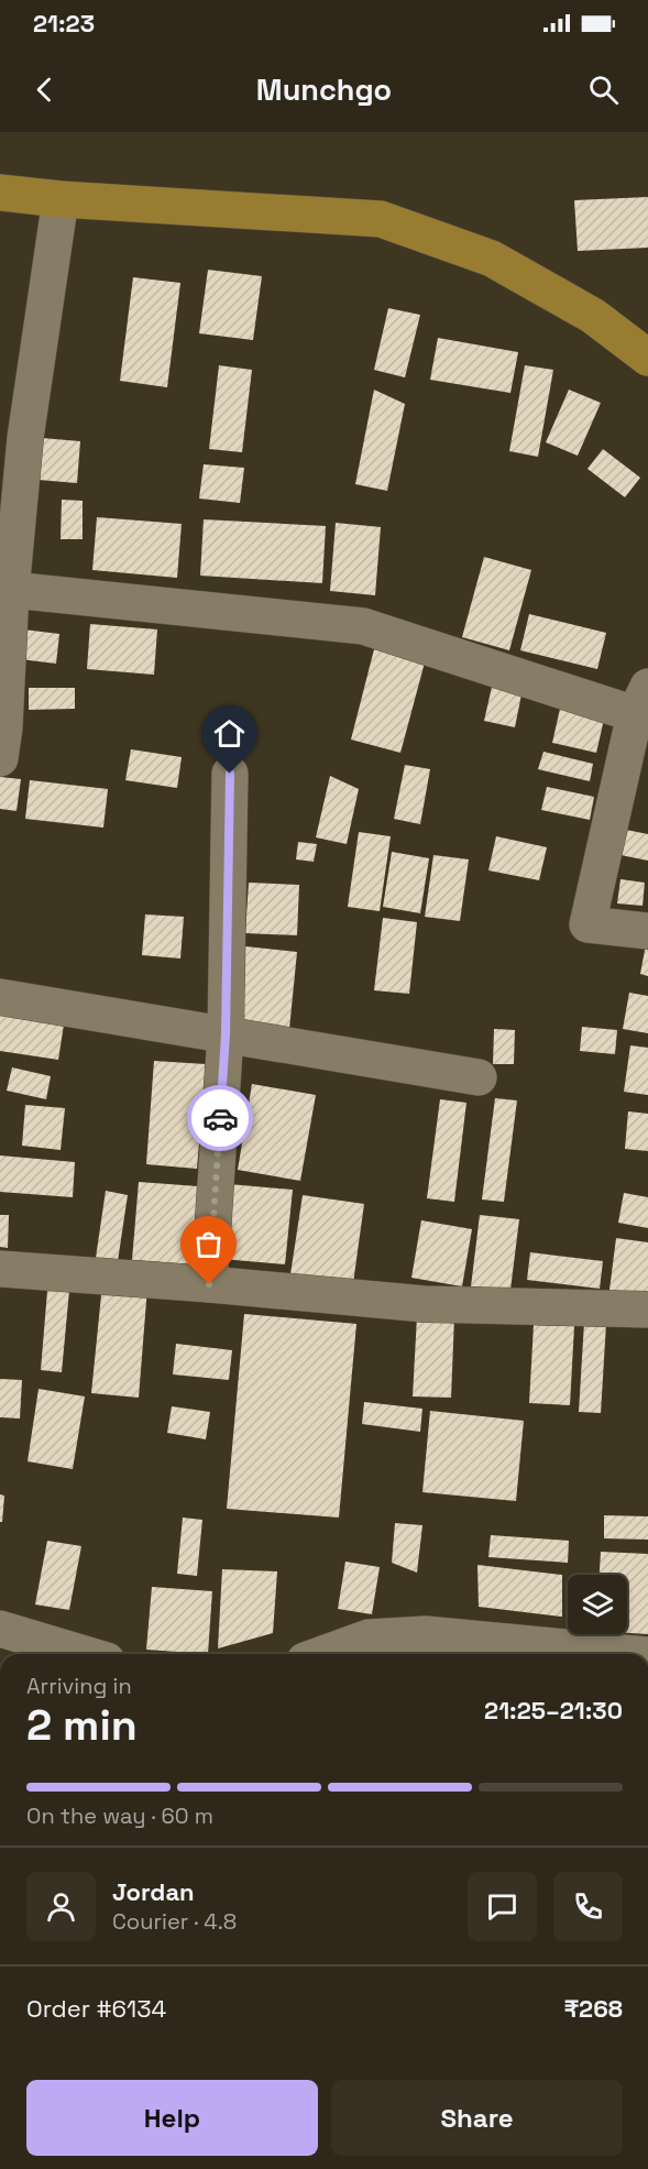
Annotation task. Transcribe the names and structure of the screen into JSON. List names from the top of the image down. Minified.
{"page":{"status":"21:23","header":"Munchgo","heading":["2 min","Arriving in","21:25–21:30"],"panel":["Jordan","Courier · 4.8","Order #6134","₹268"],"bar":"On the way · 60 m","buttons":["Help","Share"]}}
